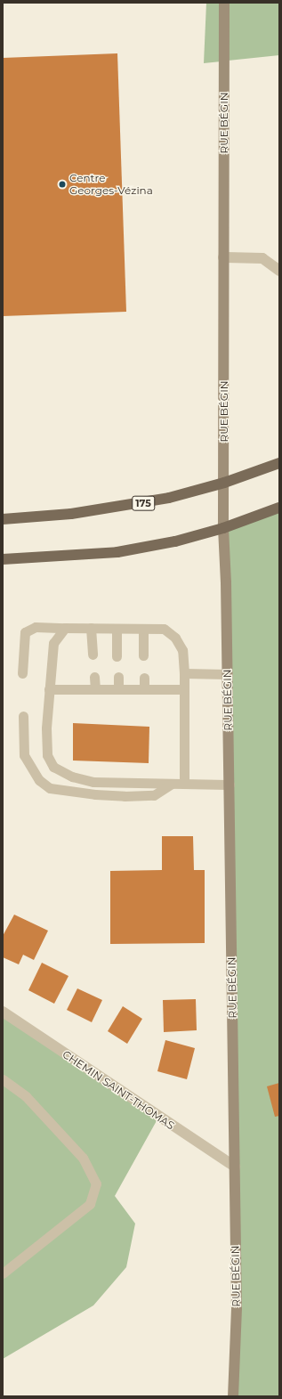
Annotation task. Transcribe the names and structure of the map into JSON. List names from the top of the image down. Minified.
{"streets":{"main road":["175"],"street":["RUE BÉGIN","CHEMIN SAINT-THOMAS"]},"crossings":[["RUE BÉGIN","175"],["RUE BÉGIN","CHEMIN SAINT-THOMAS"]],"places":["Centre Georges-Vézina"]}
